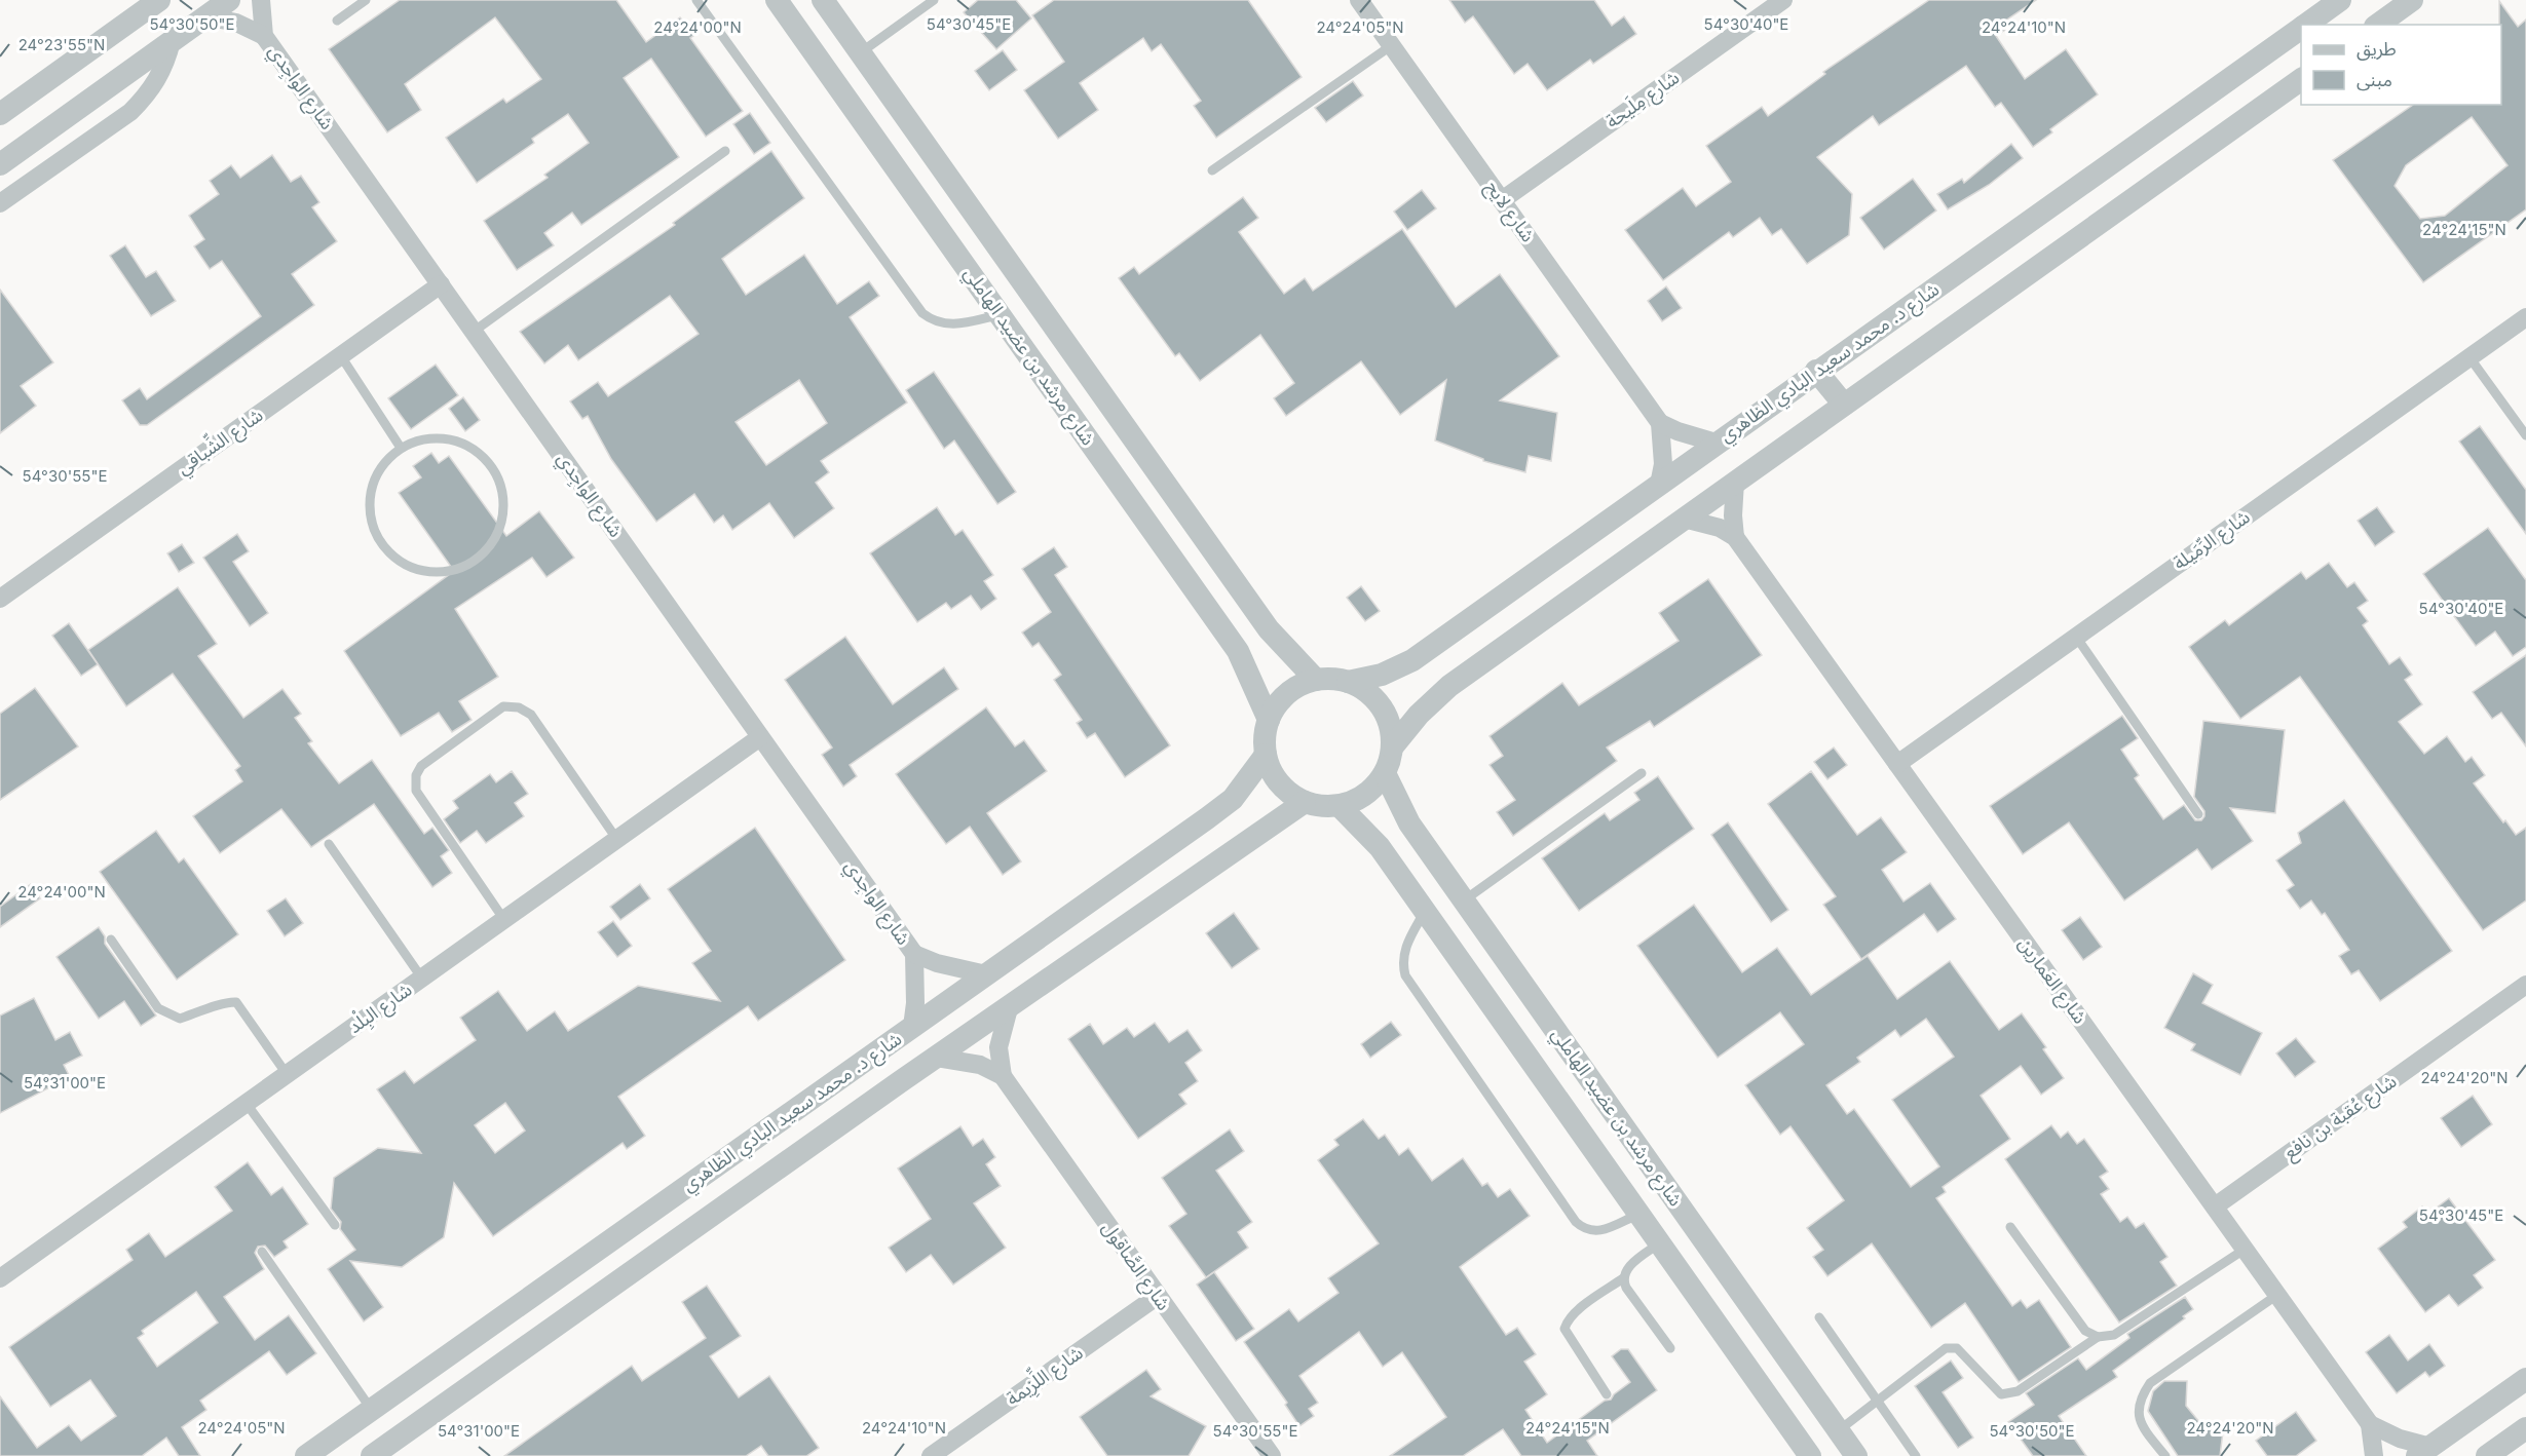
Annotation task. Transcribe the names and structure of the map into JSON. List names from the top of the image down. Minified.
{"streets":{"street":["شارع الواجِدي","شارع مِلَيحة","شارع لايح","شارع مرشد بن عضيد الهاملي","شارع د. محمد سعيد البادي الظاهري","شارع الشِّباقي","شارع الرِّمَيلة","شارع العَمارين","شارع البِلْد","شارع عُقبة بن نافع","شارع الصَّاقول","شارع اللِّزِيمة"]},"crossings":[["شارع الواجِدي","شارع د. محمد سعيد البادي الظاهري"],["شارع الواجِدي","شارع الشِّباقي"],["شارع الواجِدي","شارع البِلْد"],["شارع مِلَيحة","شارع لايح"],["شارع مرشد بن عضيد الهاملي","شارع د. محمد سعيد البادي الظاهري"],["شارع د. محمد سعيد البادي الظاهري","شارع الصَّاقول"],["شارع الرِّمَيلة","شارع العَمارين"],["شارع العَمارين","شارع عُقبة بن نافع"],["شارع الصَّاقول","شارع اللِّزِيمة"]],"legend":["طريق","مبنى"],"coordinates":["54°30'50\"E","54°30'45\"E","54°30'40\"E","24°24'05\"N","24°24'10\"N","24°24'00\"N","24°23'55\"N","24°24'15\"N","54°30'55\"E","24°24'20\"N","54°31'00\"E"]}
